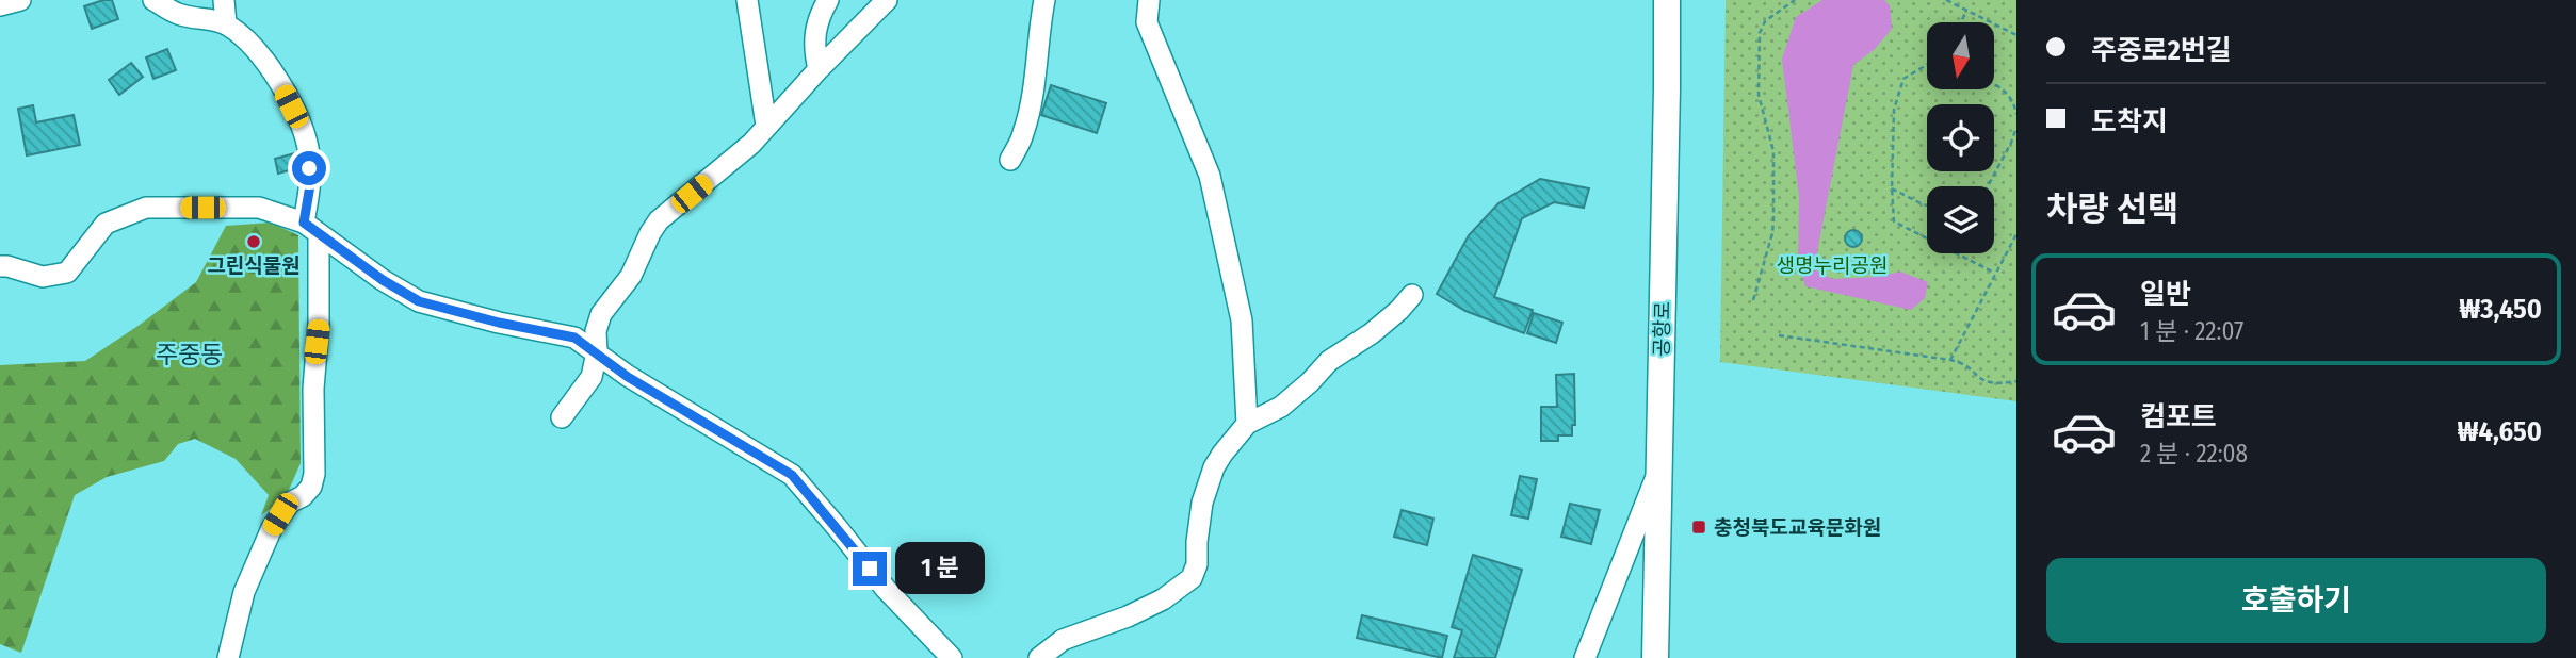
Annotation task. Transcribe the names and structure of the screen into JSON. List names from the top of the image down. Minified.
{"streets":{"main road":["공항로"]},"districts":["주중동"],"parks":["생명누리공원"],"places":{"other":["그린식물원"],"transit":["충청북도교육문화원"]},"north":"bottom","page":{"banner":["주중로2번길","도착지"],"heading":"차량 선택","list":[{"name":"일반","note":"1 분 · 22:07","value":"₩3,450"},{"name":"컴포트","note":"2 분 · 22:08","value":"₩4,650"}],"bubble":"1 분","buttons":"호출하기"}}
